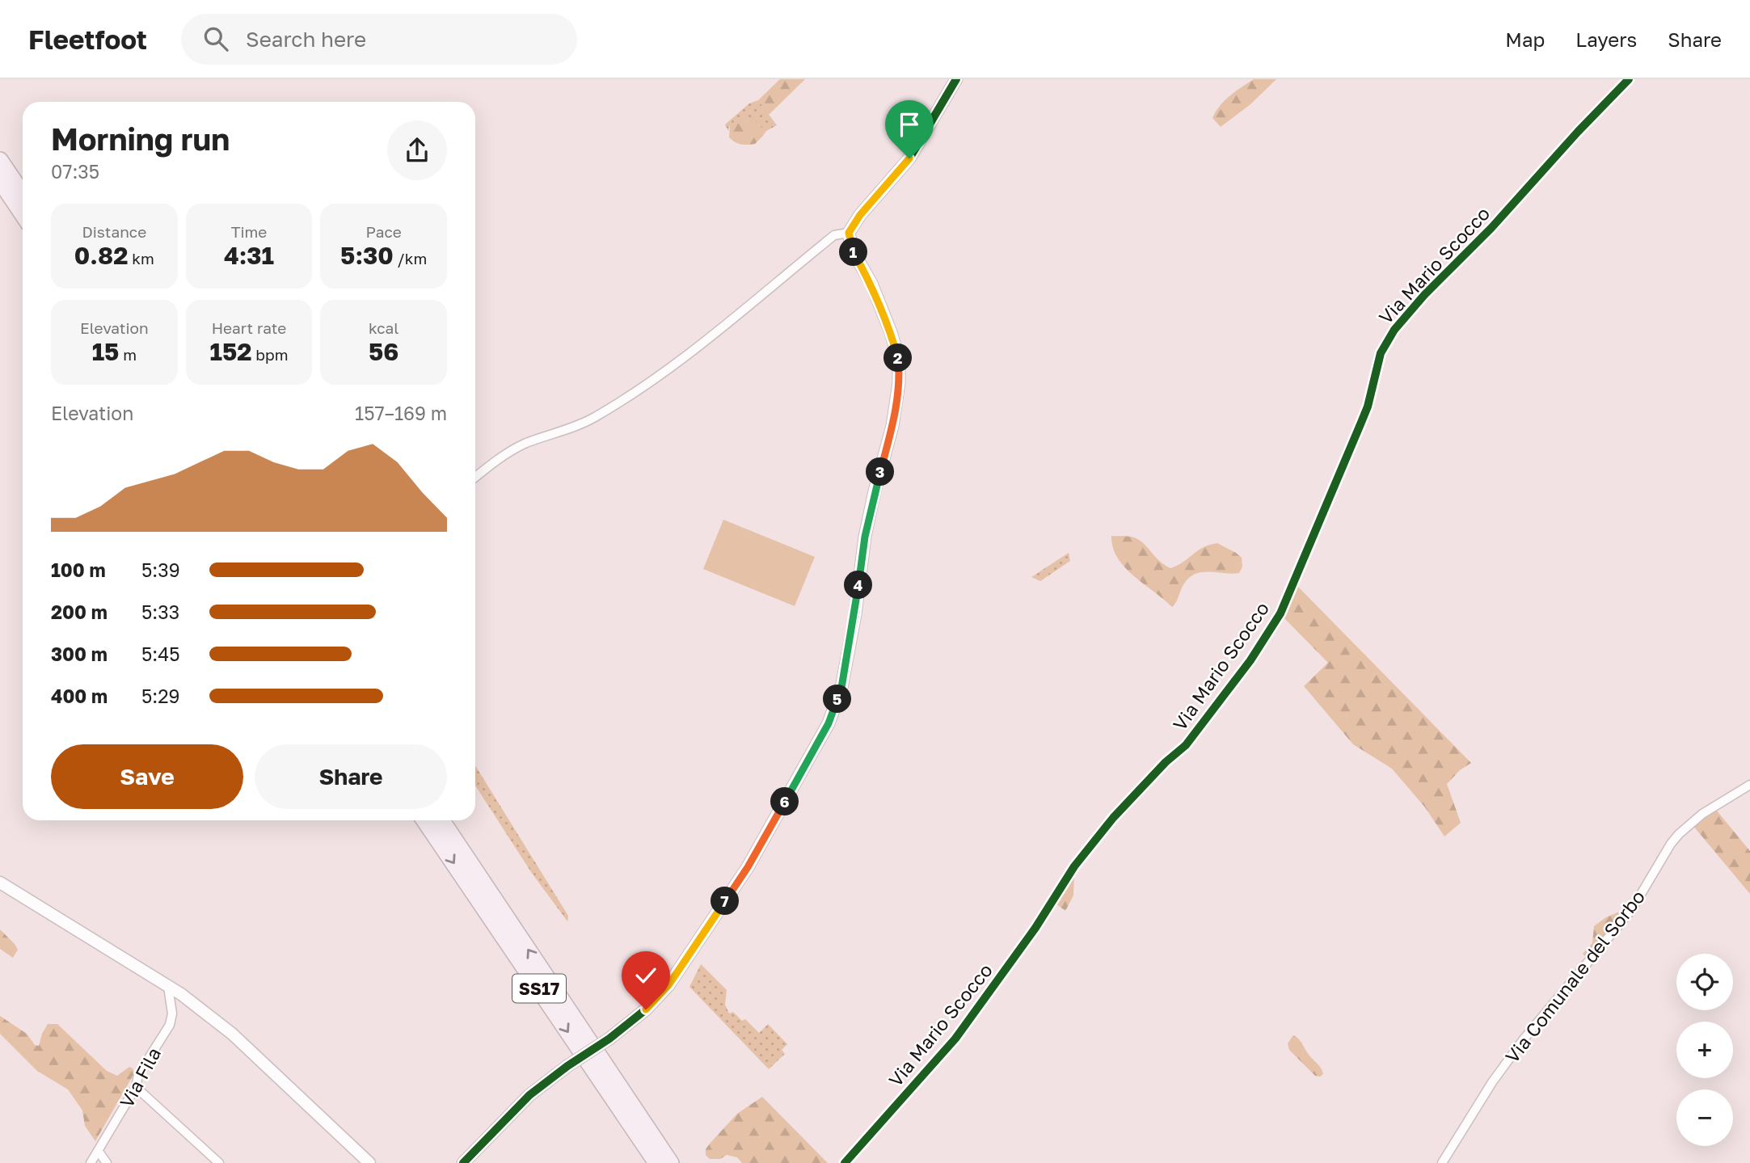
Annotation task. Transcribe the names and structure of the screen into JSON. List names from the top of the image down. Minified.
{"streets":{"highway":["SS17"],"street":["Via Mario Scocco","Via Comunale del Sorbo","Via Fila"]},"page":{"header":"Fleetfoot","search":"Search here","nav":["Map","Layers","Share"],"heading":["Morning run","07:35"],"stats":[["Distance","0.82 km"],["Time","4:31"],["Pace","5:30 /km"],["Elevation","15 m"],["Heart rate","152 bpm"],["kcal","56"]],"pins":["1","2","3","4","5","6","7"],"chart":["Elevation","157–169 m"],"list":[{"name":"100 m","note":"5:39"},{"name":"200 m","note":"5:33"},{"name":"300 m","note":"5:45"},{"name":"400 m","note":"5:29"}],"buttons":["Save","Share"],"map_buttons":["+","−"]}}
